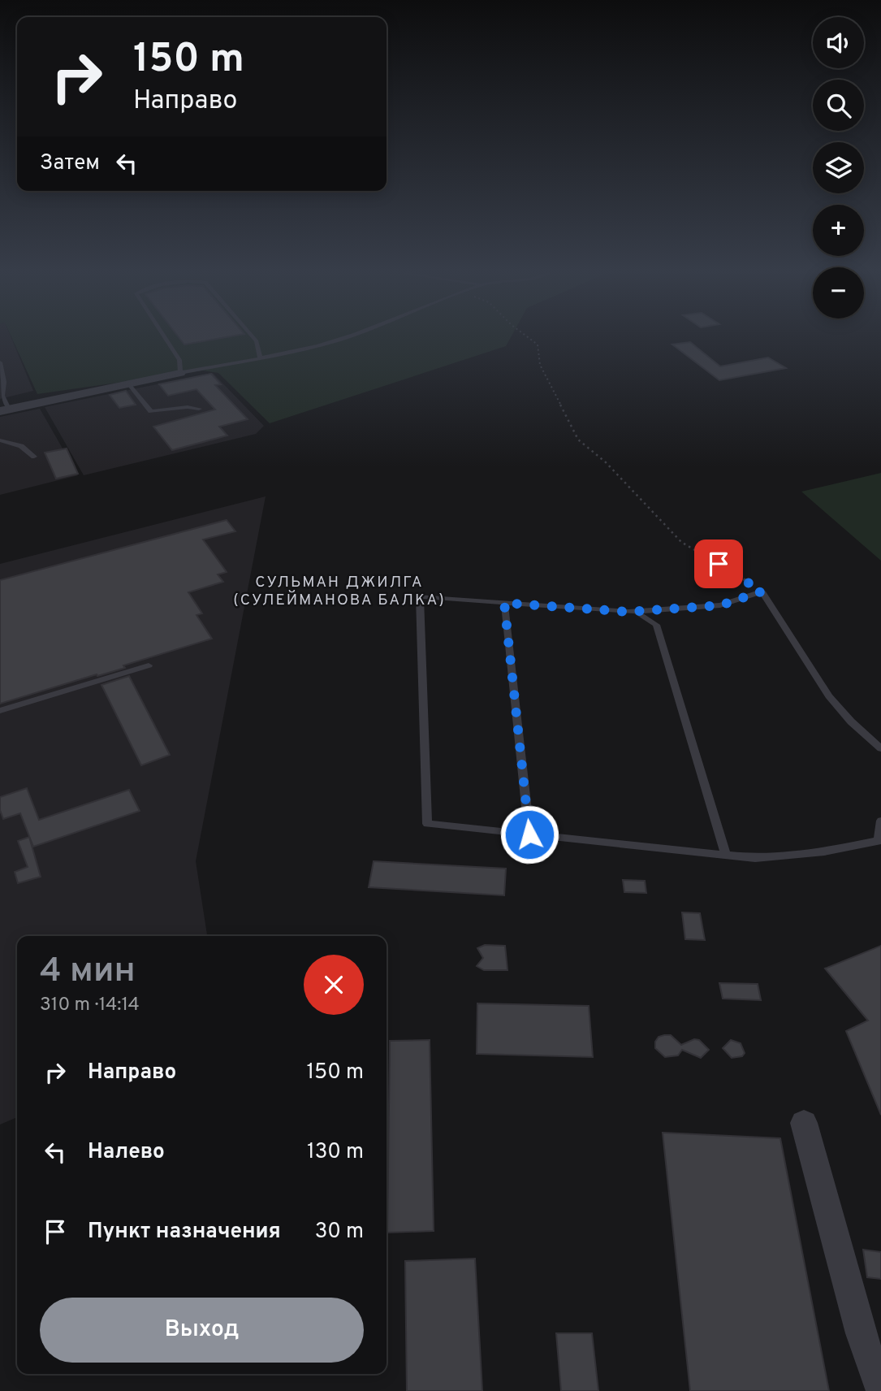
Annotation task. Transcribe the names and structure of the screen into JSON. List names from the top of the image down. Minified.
{"districts":["СУЛЬМАН ДЖИЛГА (СУЛЕЙМАНОВА БАЛКА)"],"page":{"map_buttons":["+","−"],"turn":["150 m","Направо"],"then":"Затем","heading":["4 мин","310 m · 14:14"],"list":[{"name":"Направо","value":"150 m"},{"name":"Налево","value":"130 m"},{"name":"Пункт назначения","value":"30 m"}],"buttons":"Выход"}}
